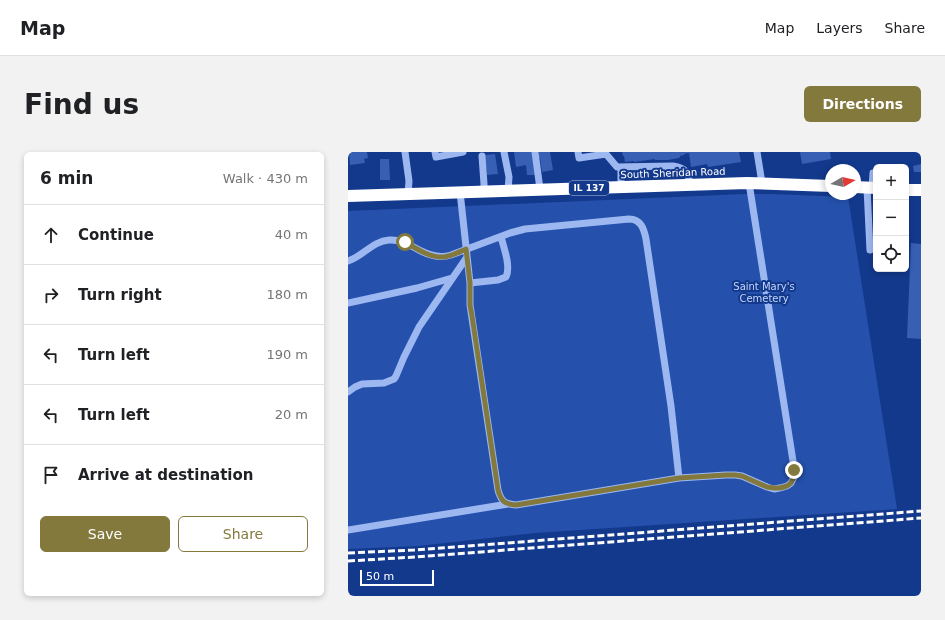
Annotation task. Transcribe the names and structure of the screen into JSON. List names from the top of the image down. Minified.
{"streets":{"highway":["South Sheridan Road","IL 137"]},"parks":["Saint Mary's Cemetery"],"scale_bar":"50 m","north":"right","page":{"header":"Map","nav":["Map","Layers","Share"],"buttons":["Directions",["Save","Share"]],"title":"Find us","heading":["6 min","Walk · 430 m"],"map_buttons":["+","−"],"list":[["Continue","40 m"],["Turn right","180 m"],["Turn left","190 m"],["Turn left","20 m"],"Arrive at destination"],"scale":"50 m"}}
